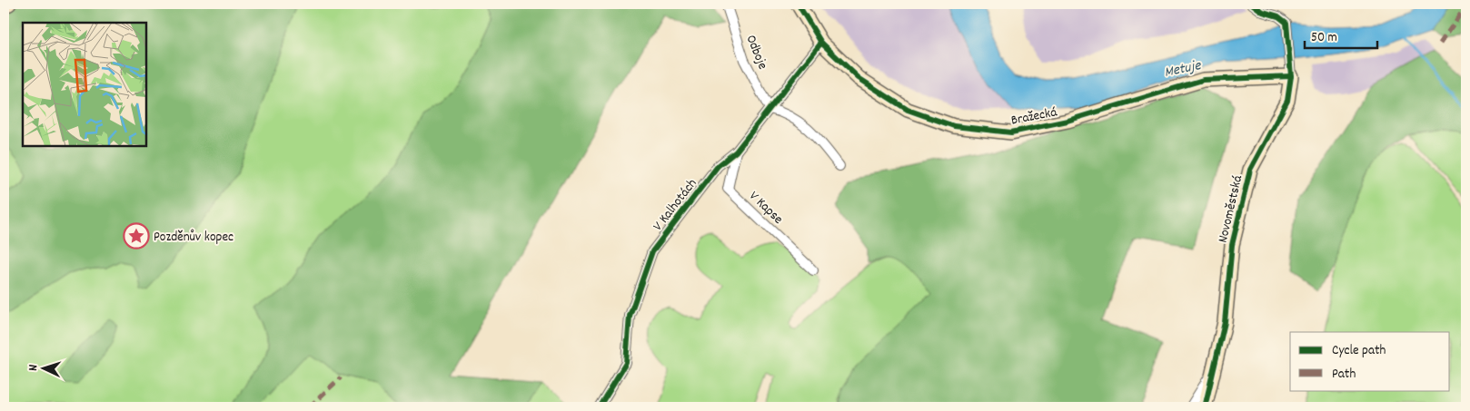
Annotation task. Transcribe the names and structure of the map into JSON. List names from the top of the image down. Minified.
{"streets":{"street":["Odboje","Bražecká","V Kalhotách","V Kapse","Novoměstská"]},"crossings":[["Odboje","V Kalhotách"],["Bražecká","V Kalhotách"],["Bražecká","Novoměstská"],["V Kalhotách","V Kapse"]],"water":["Metuje"],"places":{"place":["Pozděnův kopec"]},"legend":["Cycle path","Path"],"scale_bar":"50 m","north":"left"}
